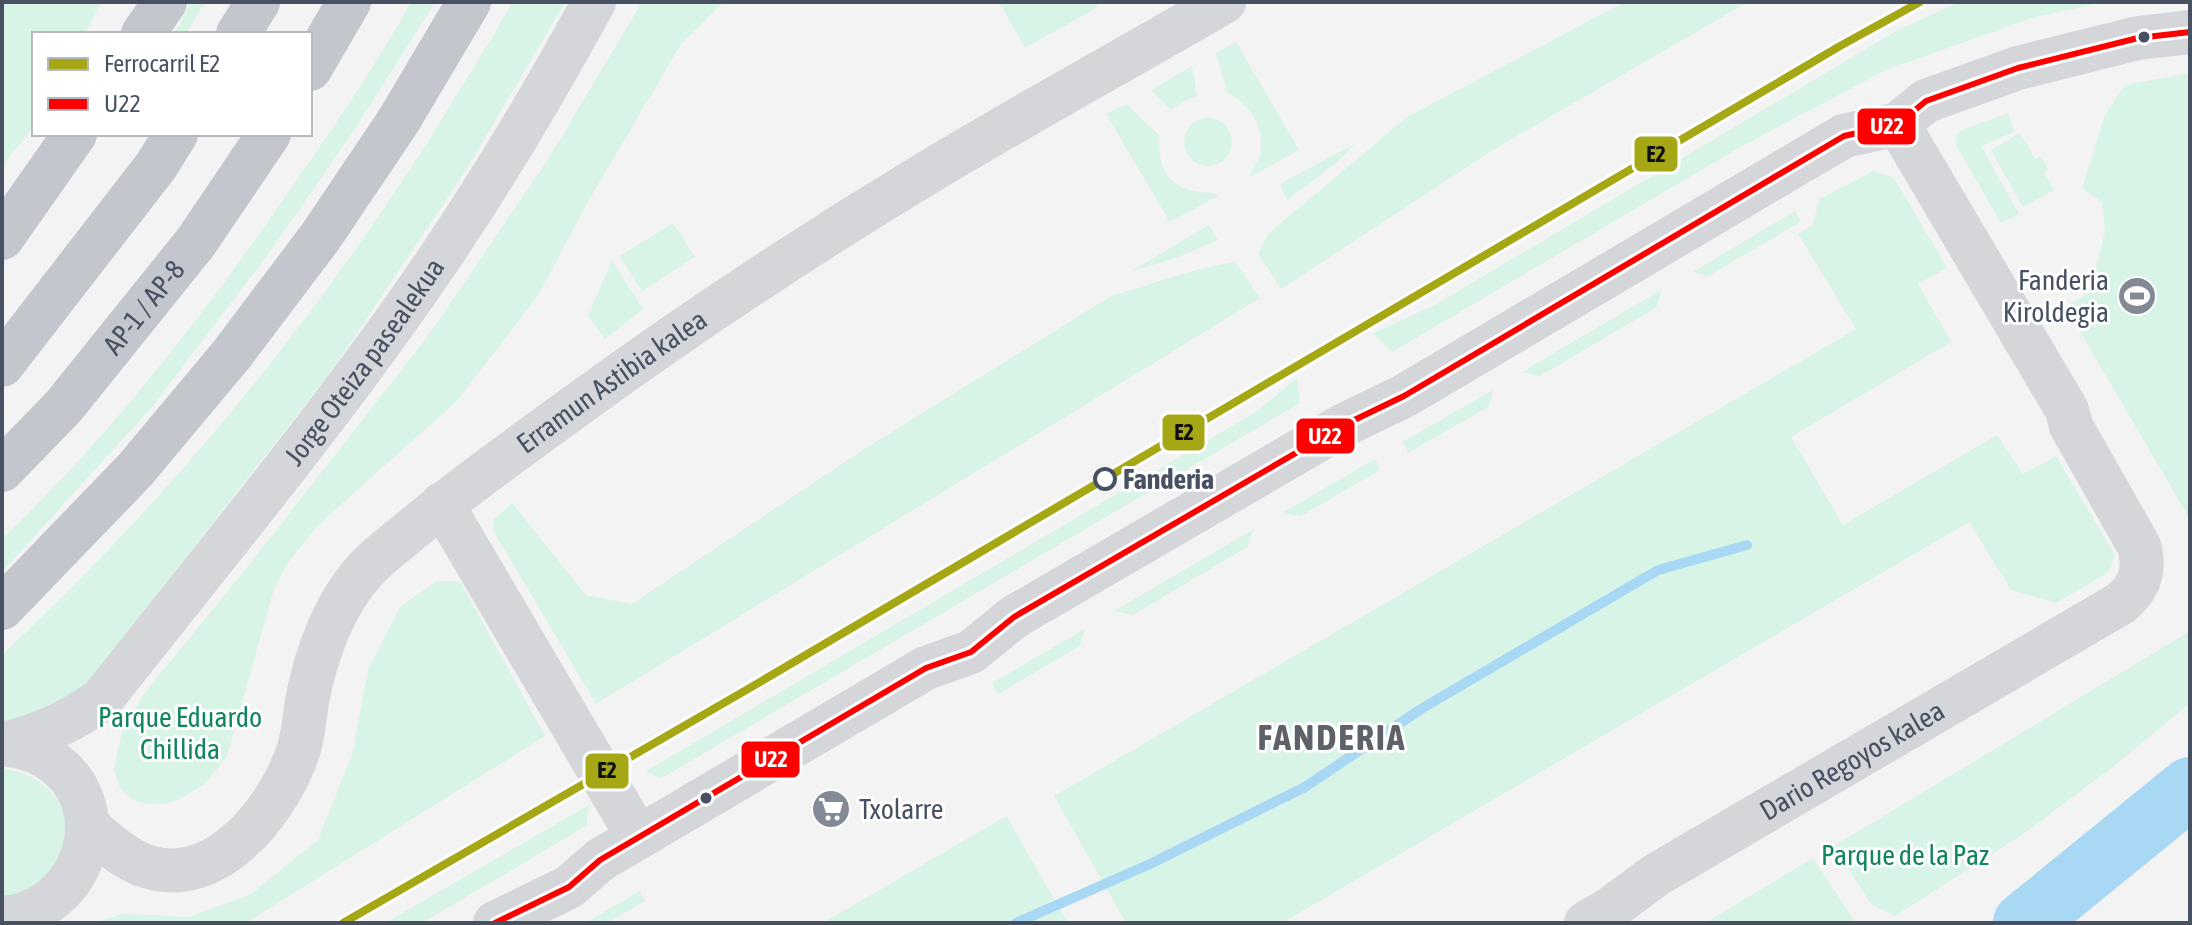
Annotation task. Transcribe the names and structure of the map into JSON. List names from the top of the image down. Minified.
{"streets":{"highway":["AP-1 / AP-8"],"street":["Jorge Oteiza pasealekua","Erramun Astibia kalea","Dario Regoyos kalea"]},"crossings":[["Jorge Oteiza pasealekua","Erramun Astibia kalea"]],"districts":["FANDERIA"],"parks":["Parque Eduardo Chillida","Parque de la Paz"],"places":{"sports":["Fanderia Kiroldegia"],"other":["Fanderia"],"supermarket":["Txolarre"]},"lines":["rail line E2","transit line U22"],"legend":["Ferrocarril E2","U22"]}
